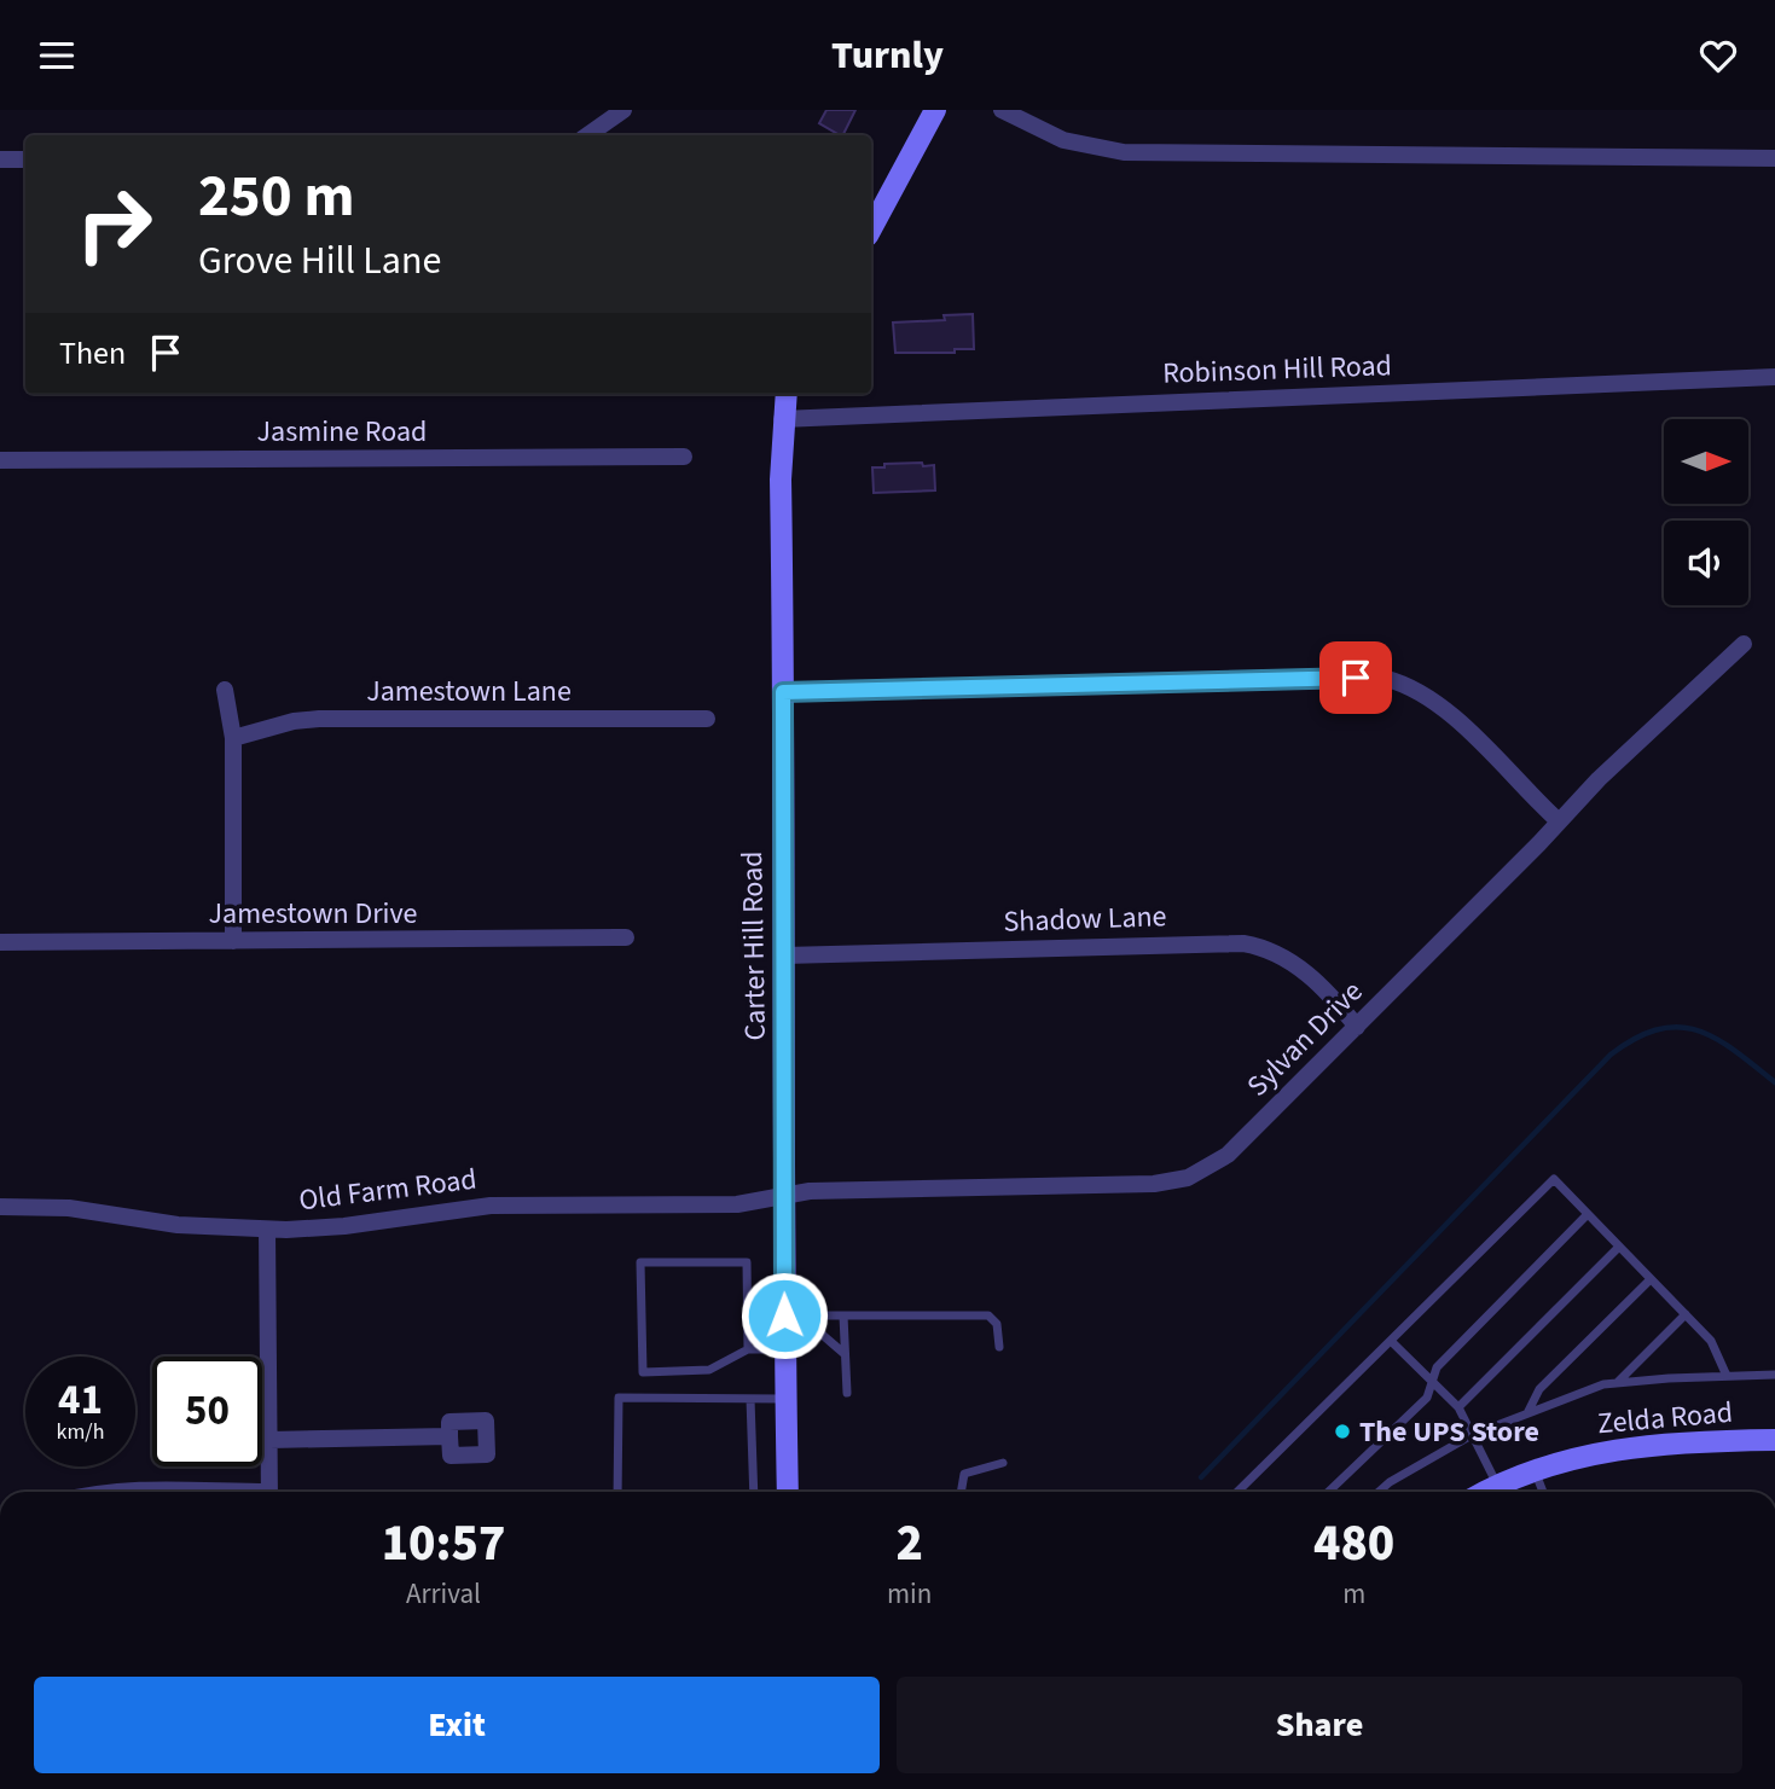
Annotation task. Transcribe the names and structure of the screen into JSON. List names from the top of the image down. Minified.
{"streets":{"main road":["Carter Hill Road","Zelda Road"],"street":["Robinson Hill Road","Jasmine Road","Jamestown Lane","Jamestown Drive","Shadow Lane","Sylvan Drive","Old Farm Road"]},"crossings":[["Robinson Hill Road","Carter Hill Road"],["Shadow Lane","Carter Hill Road"],["Shadow Lane","Sylvan Drive"],["Carter Hill Road","Sylvan Drive"],["Carter Hill Road","Old Farm Road"],["Sylvan Drive","Old Farm Road"]],"places":["The UPS Store"],"north":"right","page":{"header":"Turnly","turn":["250 m","Grove Hill Lane"],"then":"Then","speed":"41 km/h","limit":"50","eta":["10:57","Arrival","2","min","480","m"],"buttons":["Exit","Share"]}}
